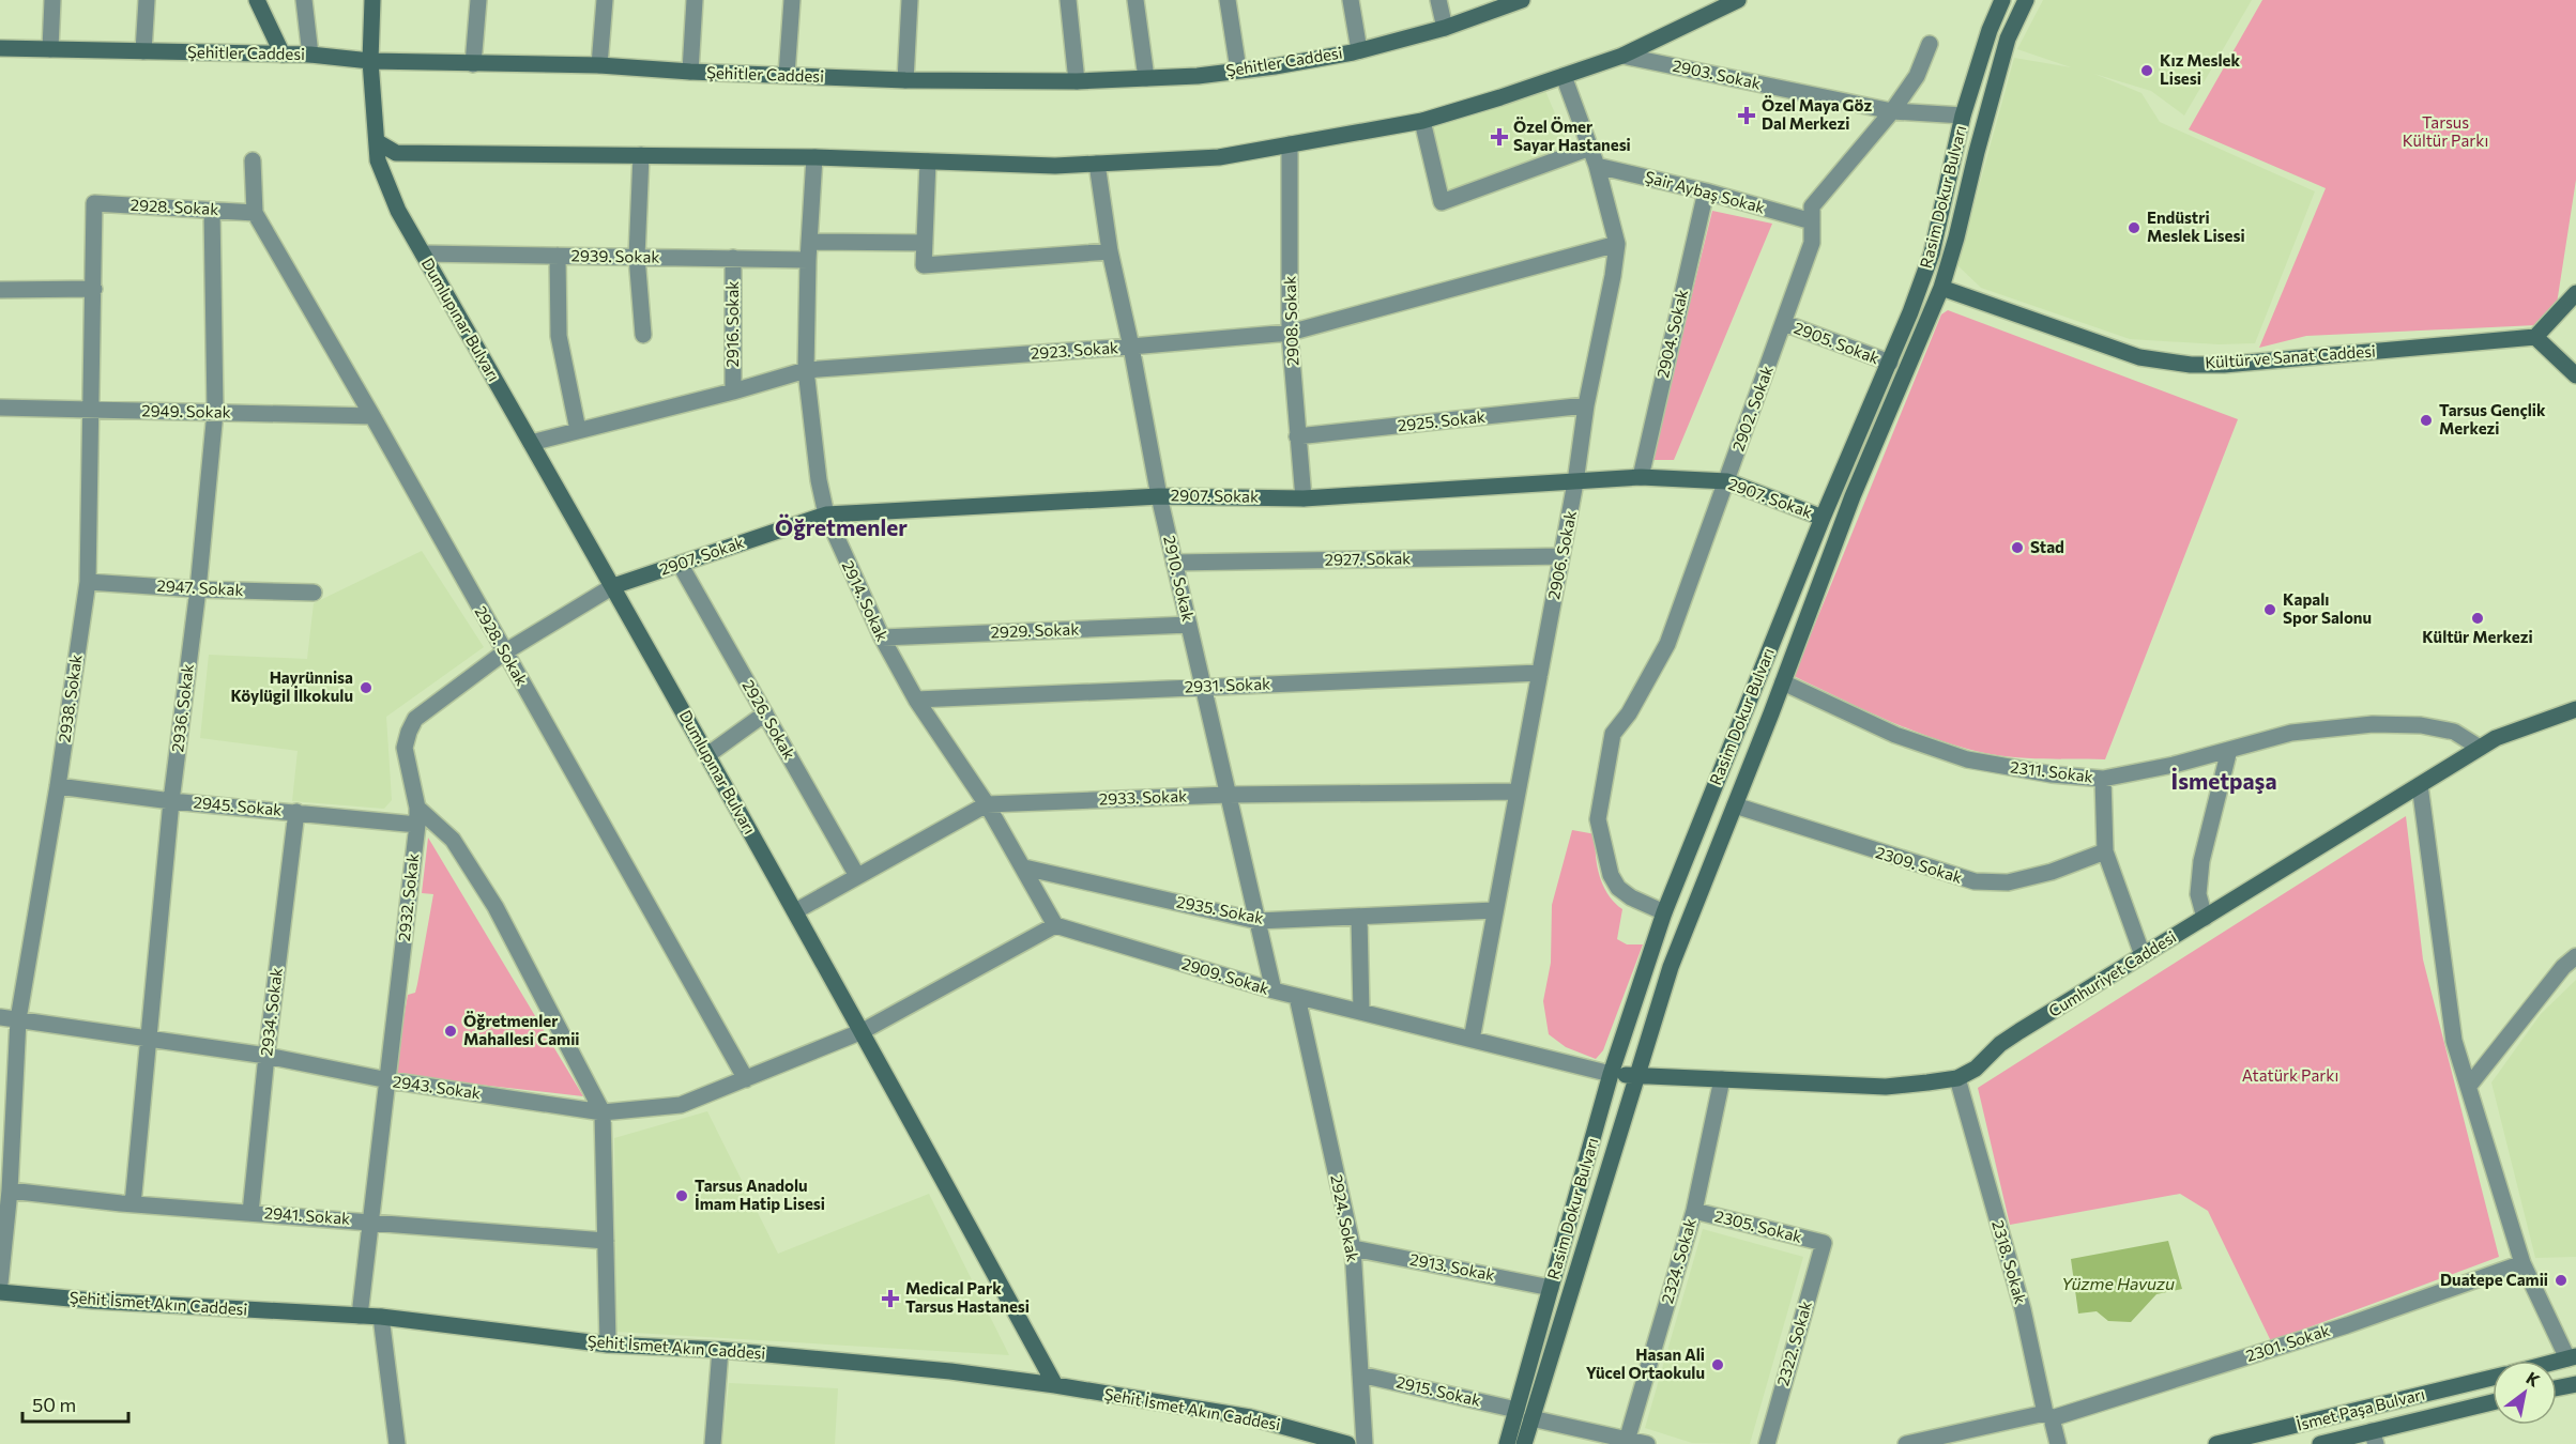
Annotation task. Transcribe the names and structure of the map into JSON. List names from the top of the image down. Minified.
{"streets":{"street":["Şehitler Caddesi","2903. Sokak","Şair Aybaş Sokak","Rasim Dokur Bulvarı","2928. Sokak","2939. Sokak","Dumlupınar Bulvarı","2908. Sokak","2916. Sokak","2904. Sokak","2905. Sokak","2923. Sokak","Kültür ve Sanat Caddesi","2902. Sokak","2949. Sokak","2925. Sokak","2907. Sokak","2906. Sokak","2927. Sokak","2910. Sokak","2947. Sokak","2914. Sokak","2929. Sokak","2931. Sokak","2938. Sokak","2936. Sokak","2926. Sokak","2311. Sokak","2933. Sokak","2945. Sokak","2309. Sokak","2932. Sokak","2935. Sokak","Cumhuriyet Caddesi","2909. Sokak","2934. Sokak","2943. Sokak","2941. Sokak","2924. Sokak","2305. Sokak","2324. Sokak","2318. Sokak","2913. Sokak","Şehit İsmet Akın Caddesi","2322. Sokak","2301. Sokak","2915. Sokak","İsmet Paşa Bulvarı"]},"crossings":[["2903. Sokak","Rasim Dokur Bulvarı"],["2903. Sokak","2902. Sokak"],["Şair Aybaş Sokak","2904. Sokak"],["Şair Aybaş Sokak","2902. Sokak"],["Şair Aybaş Sokak","2906. Sokak"],["Rasim Dokur Bulvarı","2905. Sokak"],["Rasim Dokur Bulvarı","2902. Sokak"],["Rasim Dokur Bulvarı","2907. Sokak"],["Rasim Dokur Bulvarı","Cumhuriyet Caddesi"],["Rasim Dokur Bulvarı","2909. Sokak"],["Rasim Dokur Bulvarı","2913. Sokak"],["Rasim Dokur Bulvarı","2915. Sokak"],["2928. Sokak","2949. Sokak"],["2928. Sokak","2938. Sokak"],["2928. Sokak","2936. Sokak"],["2928. Sokak","2932. Sokak"],["2928. Sokak","2943. Sokak"],["2939. Sokak","Dumlupınar Bulvarı"],["2939. Sokak","2916. Sokak"],["2939. Sokak","2914. Sokak"],["Dumlupınar Bulvarı","2923. Sokak"],["Dumlupınar Bulvarı","2907. Sokak"],["Dumlupınar Bulvarı","2933. Sokak"],["Dumlupınar Bulvarı","2932. Sokak"],["Dumlupınar Bulvarı","2943. Sokak"],["Dumlupınar Bulvarı","Şehit İsmet Akın Caddesi"],["2908. Sokak","2923. Sokak"],["2908. Sokak","2925. Sokak"],["2908. Sokak","2907. Sokak"],["2916. Sokak","2923. Sokak"],["2904. Sokak","2907. Sokak"],["2905. Sokak","2902. Sokak"],["2923. Sokak","2906. Sokak"],["2923. Sokak","2910. Sokak"],["2923. Sokak","2914. Sokak"],["2902. Sokak","2907. Sokak"],["2949. Sokak","2938. Sokak"],["2949. Sokak","2936. Sokak"],["2925. Sokak","2906. Sokak"],["2907. Sokak","2906. Sokak"],["2907. Sokak","2910. Sokak"],["2907. Sokak","2914. Sokak"],["2907. Sokak","2926. Sokak"],["2907. Sokak","2932. Sokak"],["2906. Sokak","2927. Sokak"],["2906. Sokak","2931. Sokak"],["2906. Sokak","2933. Sokak"],["2906. Sokak","2935. Sokak"],["2906. Sokak","2909. Sokak"],["2927. Sokak","2910. Sokak"],["2910. Sokak","2929. Sokak"],["2910. Sokak","2931. Sokak"],["2910. Sokak","2933. Sokak"],["2910. Sokak","2935. Sokak"],["2910. Sokak","2909. Sokak"],["2947. Sokak","2938. Sokak"],["2947. Sokak","2936. Sokak"],["2914. Sokak","2929. Sokak"],["2914. Sokak","2931. Sokak"],["2914. Sokak","2933. Sokak"],["2914. Sokak","2935. Sokak"],["2914. Sokak","2909. Sokak"],["2938. Sokak","2945. Sokak"],["2938. Sokak","2943. Sokak"],["2938. Sokak","2941. Sokak"],["2936. Sokak","2945. Sokak"],["2936. Sokak","2943. Sokak"],["2936. Sokak","2941. Sokak"],["2926. Sokak","2933. Sokak"],["2311. Sokak","Cumhuriyet Caddesi"],["2945. Sokak","2932. Sokak"],["2945. Sokak","2934. Sokak"],["2932. Sokak","2943. Sokak"],["2932. Sokak","2941. Sokak"],["2932. Sokak","Şehit İsmet Akın Caddesi"],["Cumhuriyet Caddesi","2909. Sokak"],["Cumhuriyet Caddesi","2324. Sokak"],["Cumhuriyet Caddesi","2318. Sokak"],["2909. Sokak","2924. Sokak"],["2934. Sokak","2943. Sokak"],["2934. Sokak","2941. Sokak"],["2924. Sokak","2913. Sokak"],["2924. Sokak","2915. Sokak"],["2305. Sokak","2324. Sokak"],["2305. Sokak","2322. Sokak"],["2318. Sokak","2301. Sokak"]],"districts":["Öğretmenler","İsmetpaşa"],"water":["Yüzme Havuzu"],"parks":["Tarsus Kültür Parkı","Atatürk Parkı"],"places":{"other":["Kız Meslek Lisesi","Endüstri Meslek Lisesi","Tarsus Gençlik Merkezi","Stad","Kapalı Spor Salonu","Kültür Merkezi","Hayrünnisa Köylügil İlkokulu","Öğretmenler Mahallesi Camii","Tarsus Anadolu İmam Hatip Lisesi","Duatepe Camii","Hasan Ali Yücel Ortaokulu"],"health":["Özel Maya Göz Dal Merkezi","Özel Ömer Sayar Hastanesi","Medical Park Tarsus Hastanesi"]},"scale_bar":"50 m","north":"top right"}
